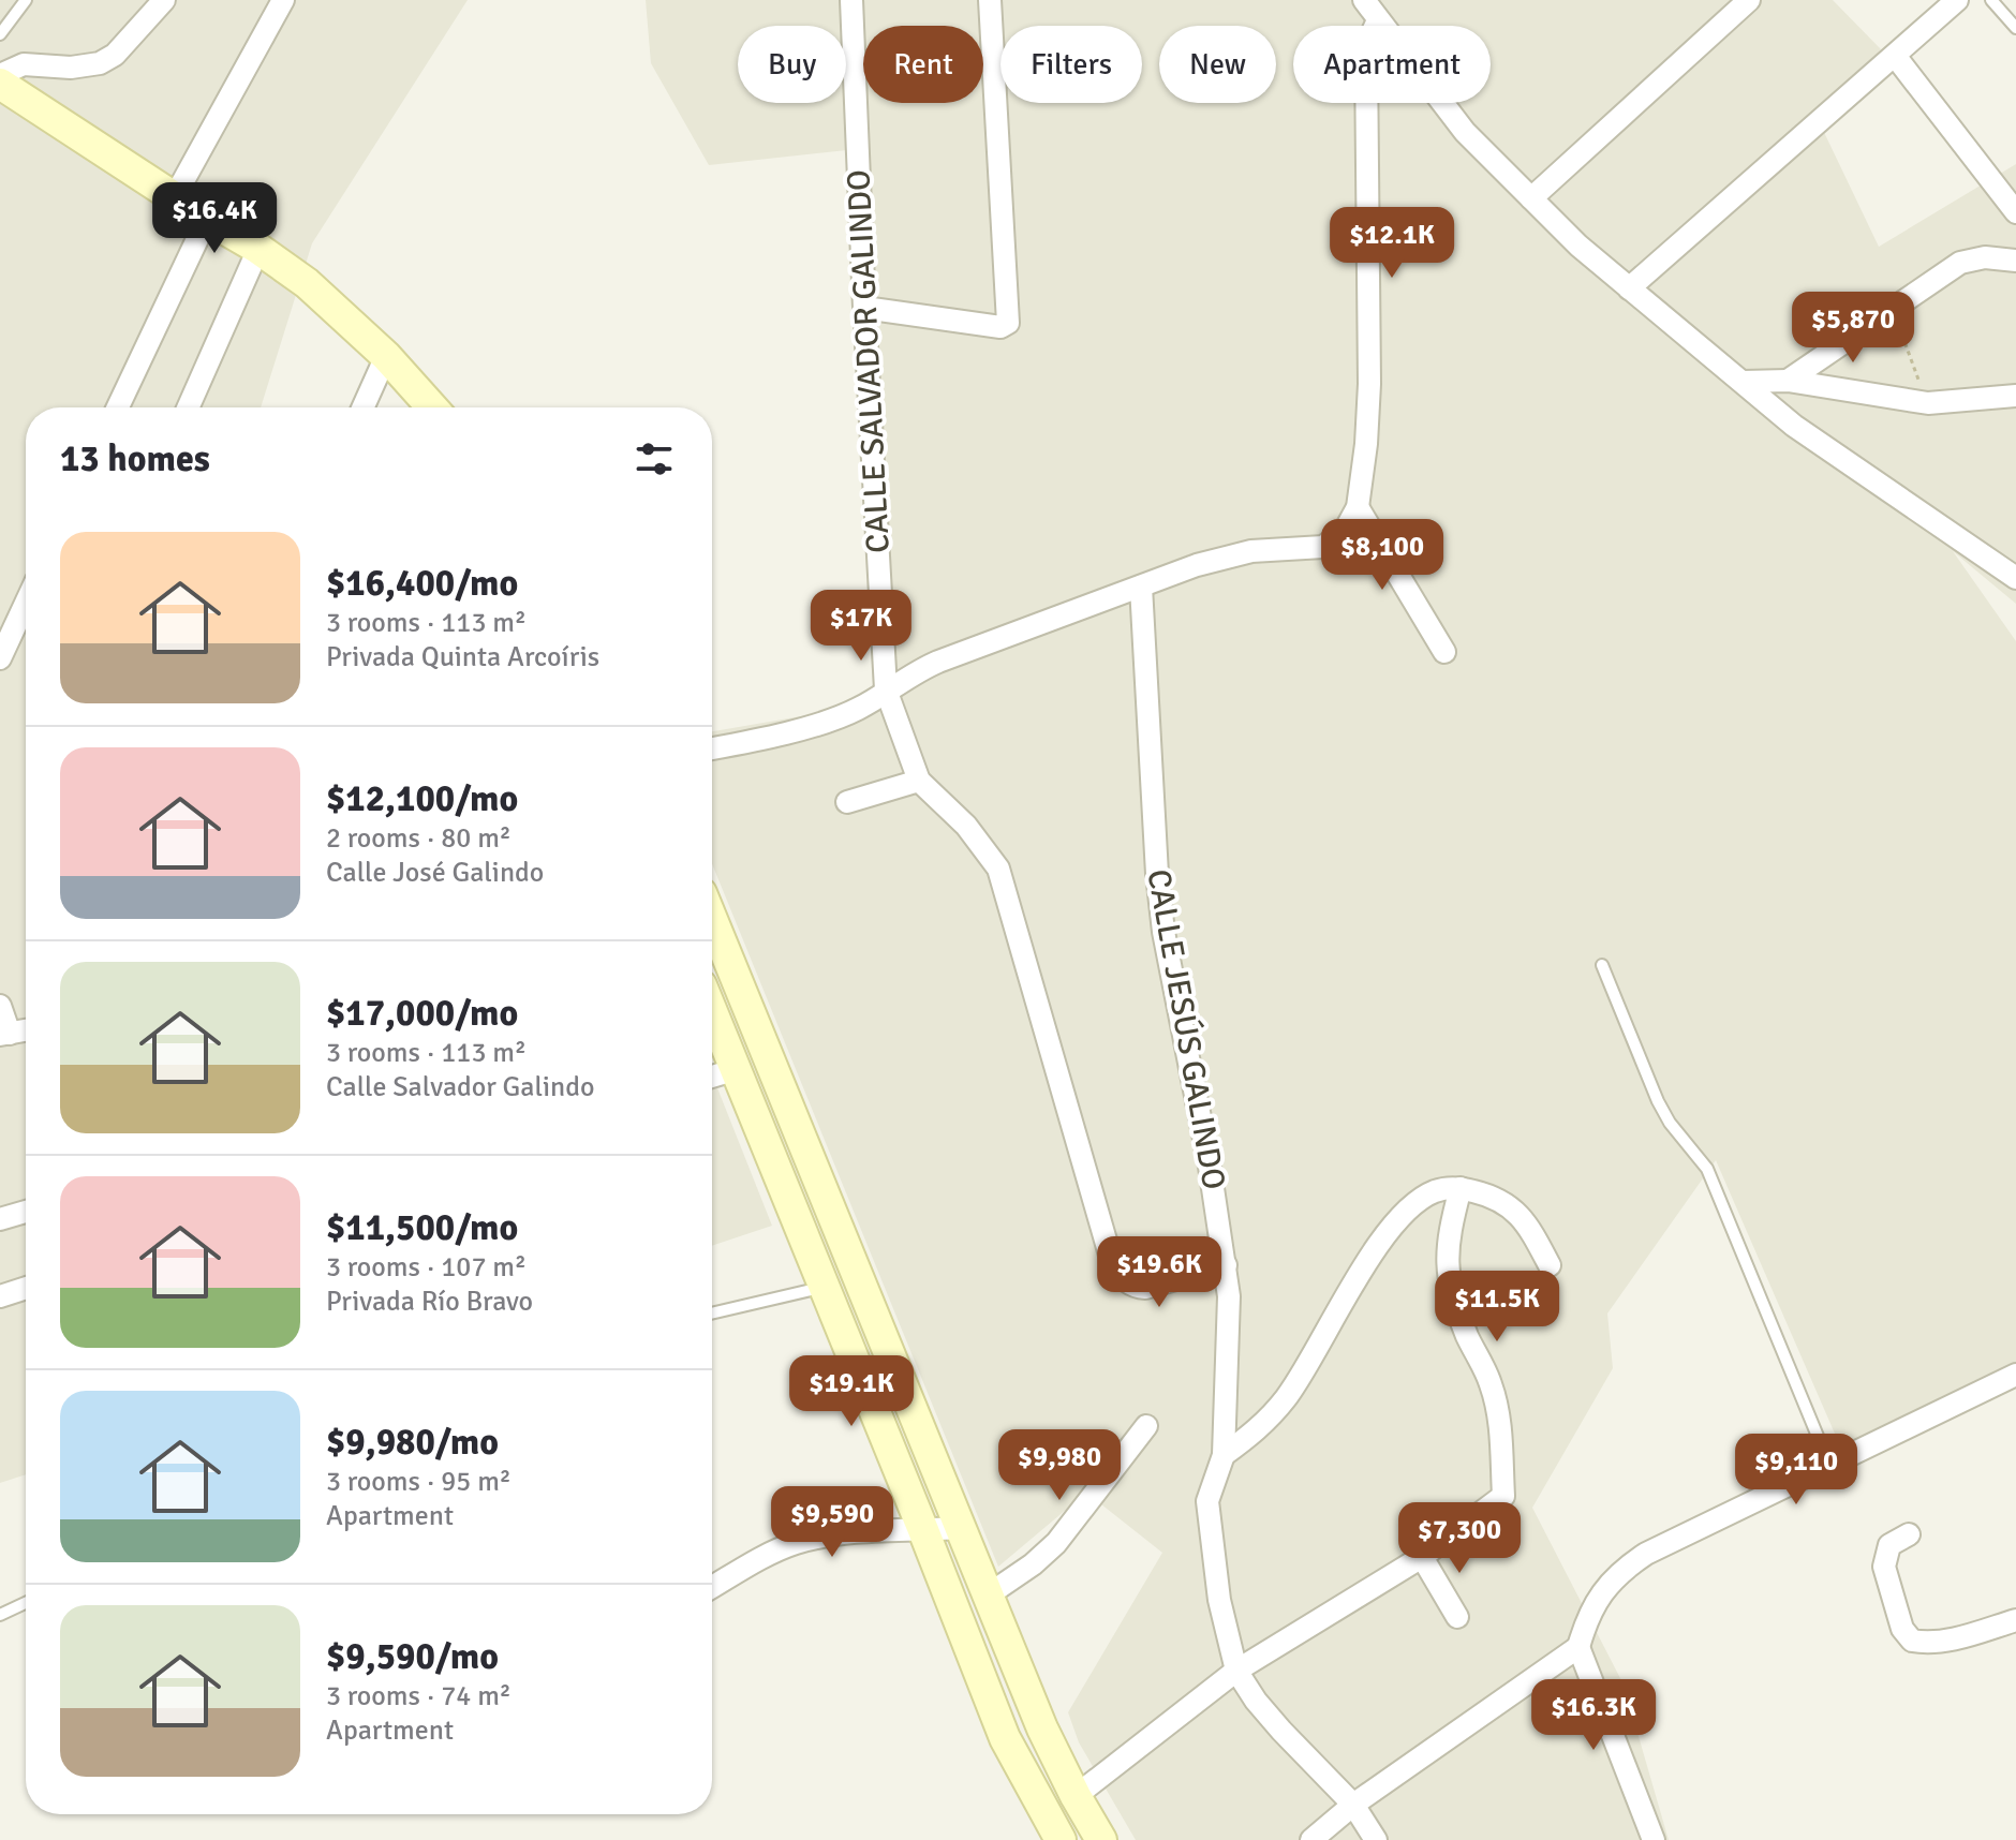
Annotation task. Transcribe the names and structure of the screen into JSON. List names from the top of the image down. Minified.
{"streets":{"street":["CALLE SALVADOR GALINDO","CALLE JESÚS GALINDO"]},"crossings":[["CALLE SALVADOR GALINDO","CALLE JESÚS GALINDO"]],"page":{"chip":["Buy","Rent","Filters","New","Apartment"],"price":["$16.4K","$12.1K","$5,870","$8,100","$17K","$19.6K","$11.5K","$19.1K","$9,980","$9,110","$9,590","$7,300","$16.3K"],"heading":"13 homes","list":[{"name":"$16,400/mo","note":"3 rooms · 113 m² · Privada Quinta Arcoíris"},{"name":"$12,100/mo","note":"2 rooms · 80 m² · Calle José Galindo"},{"name":"$17,000/mo","note":"3 rooms · 113 m² · Calle Salvador Galindo"},{"name":"$11,500/mo","note":"3 rooms · 107 m² · Privada Río Bravo"},{"name":"$9,980/mo","note":"3 rooms · 95 m² · Apartment"},{"name":"$9,590/mo","note":"3 rooms · 74 m² · Apartment"}]}}
